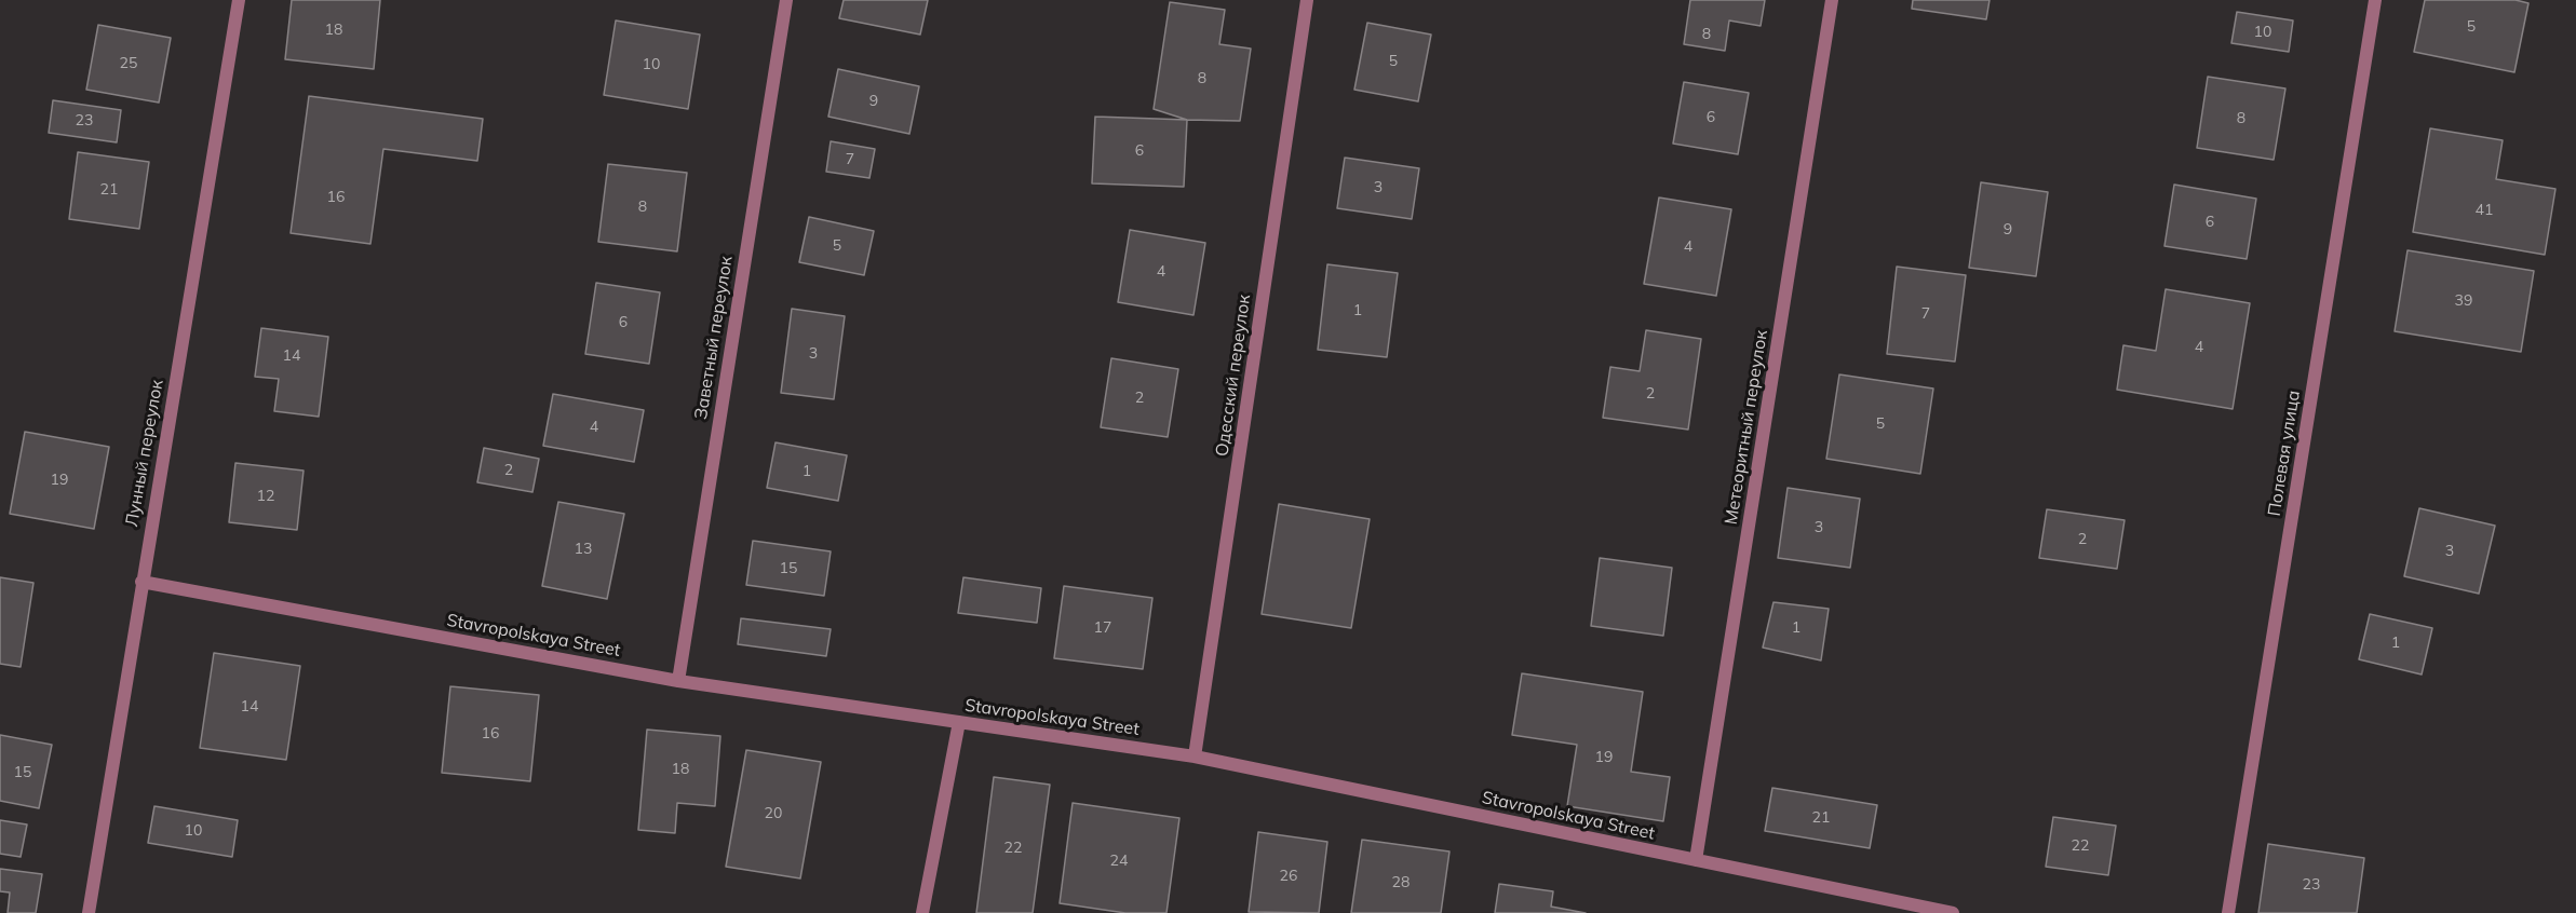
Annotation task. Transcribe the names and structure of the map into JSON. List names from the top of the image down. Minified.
{"streets":{"street":["Заветный переулок","Одесский переулок","Метеоритный переулок","Лунный переулок","Полевая улица","Stavropolskaya Street"]},"crossings":[["Заветный переулок","Stavropolskaya Street"],["Одесский переулок","Stavropolskaya Street"],["Метеоритный переулок","Stavropolskaya Street"],["Лунный переулок","Stavropolskaya Street"]],"house_numbers":["5","18","10","8","5","25","10","8","9","6","8","23","6","7","3","21","16","8","41","6","9","5","4","4","39","1","7","6","4","3","14","2","2","5","4","2","1","19","12","3","2","13","3","15","17","1","1","14","16","19","18","15","20","21","10","22","22","24","26","28","23"]}
